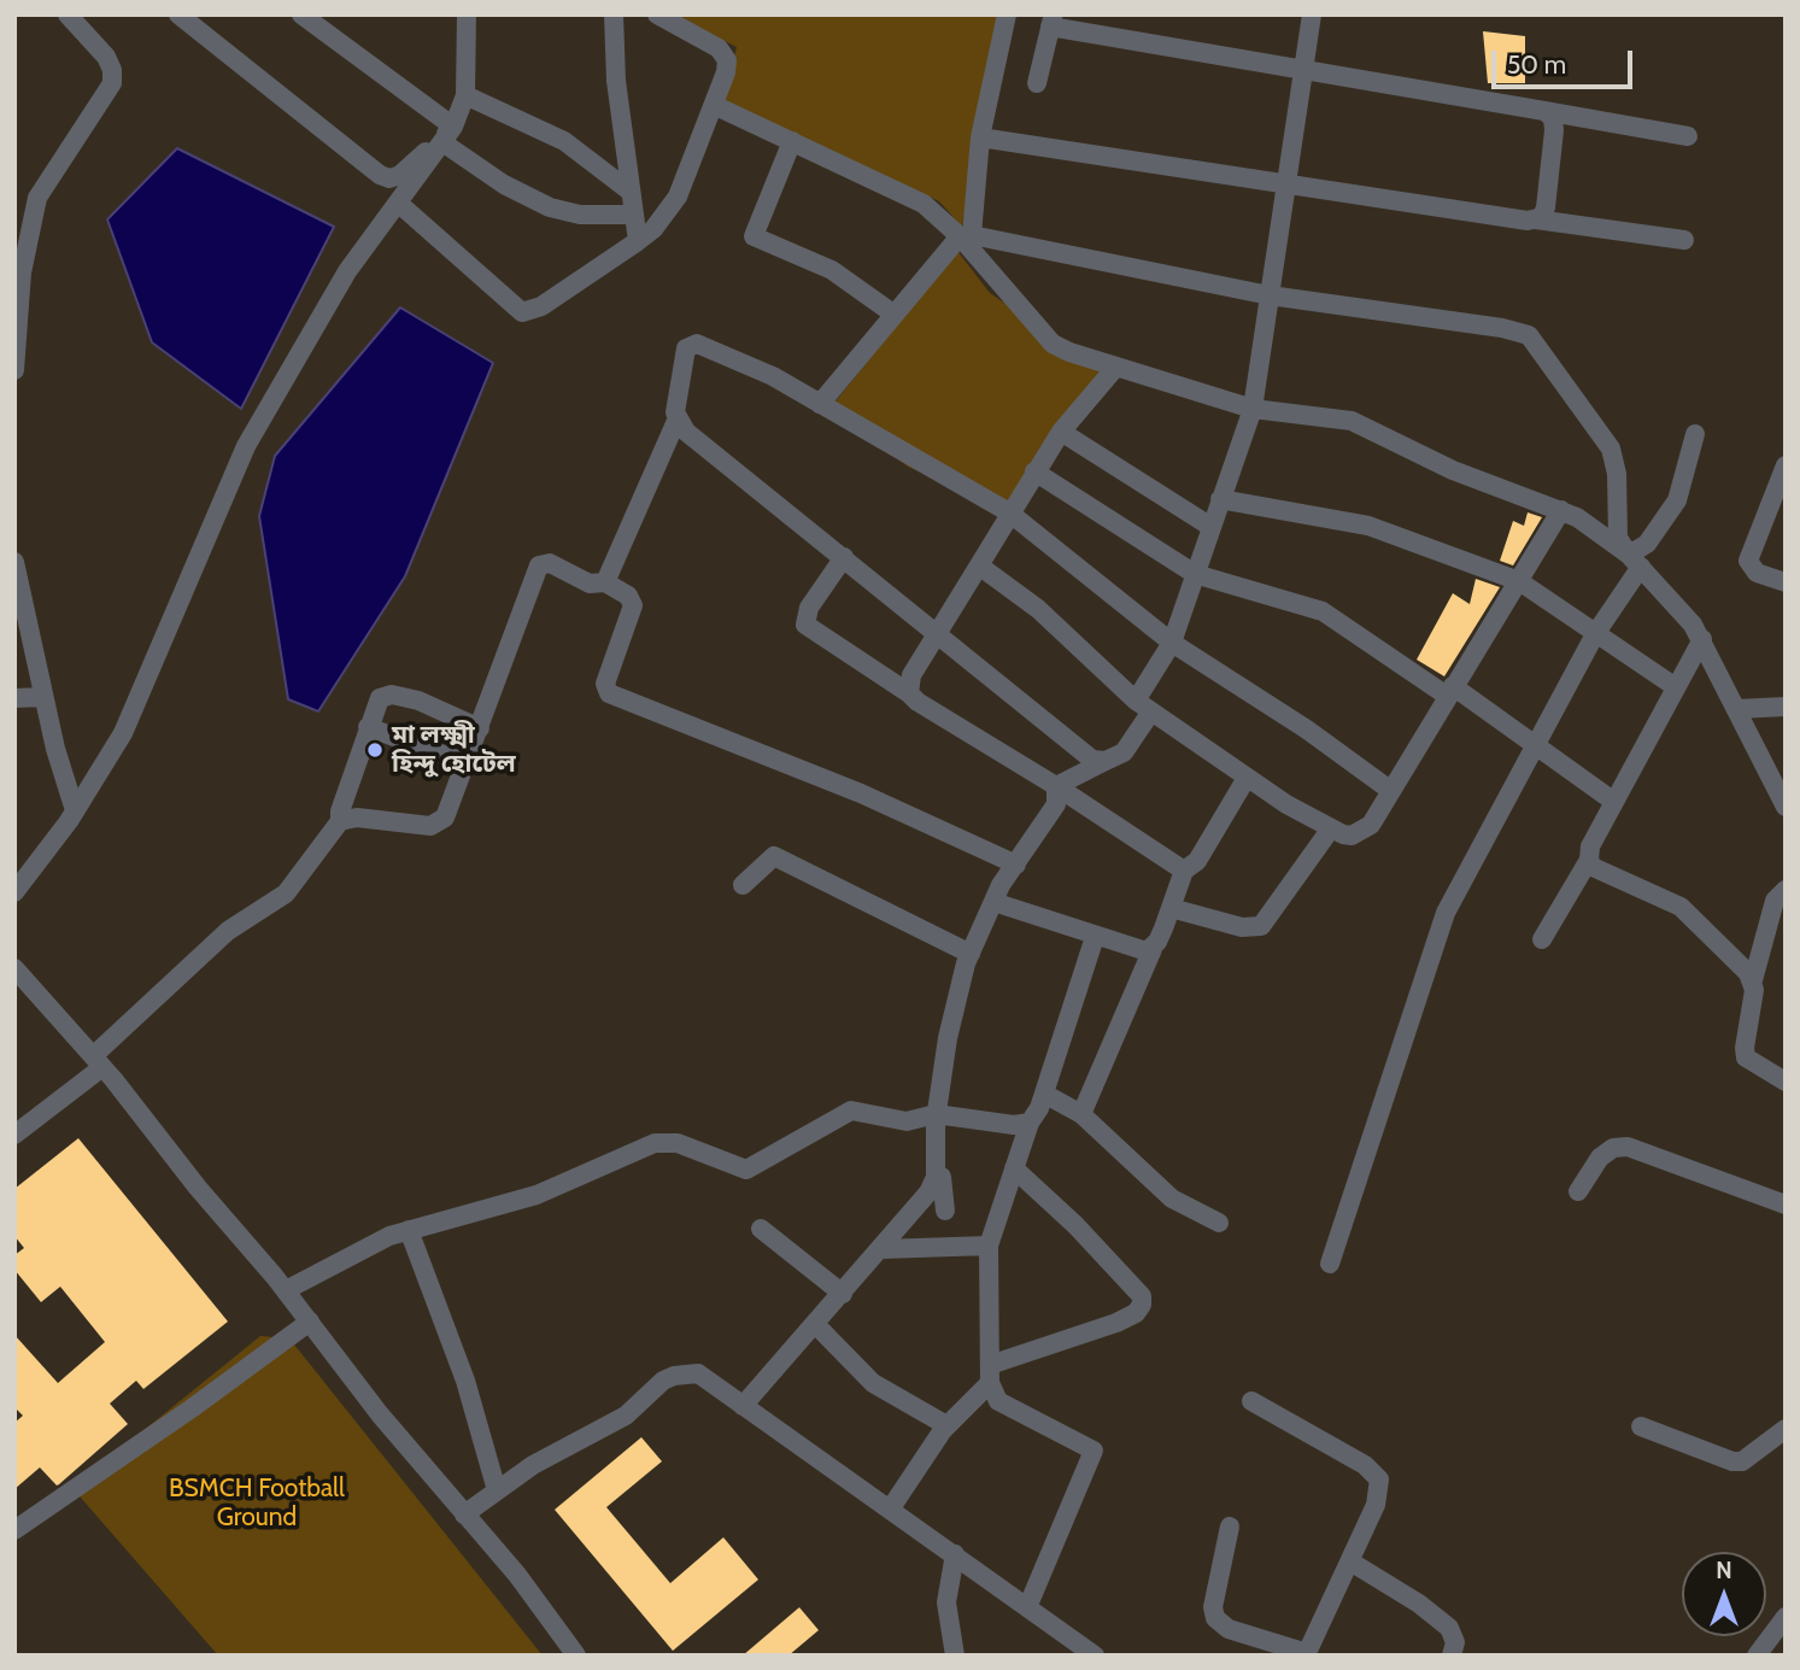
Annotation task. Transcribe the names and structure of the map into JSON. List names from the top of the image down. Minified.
{"parks":["BSMCH Football Ground"],"places":["মা লক্ষ্মী হিন্দু হোটেল"],"scale_bar":"50 m","north":"top"}
